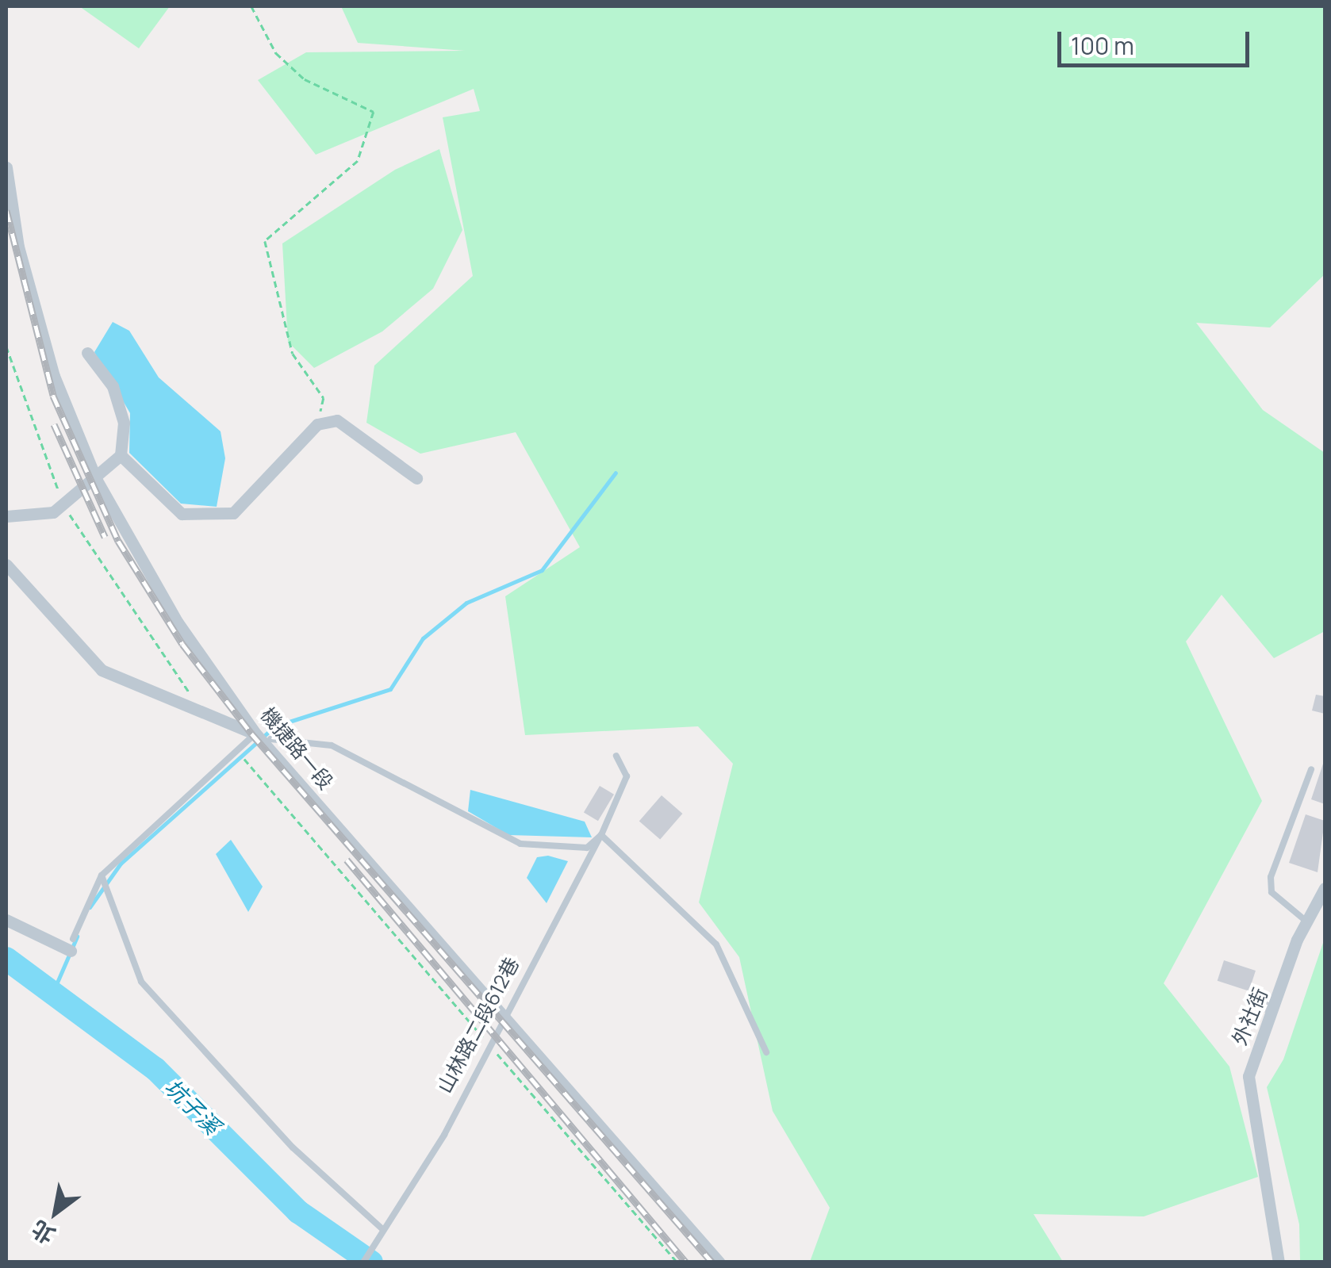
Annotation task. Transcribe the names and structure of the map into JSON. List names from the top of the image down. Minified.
{"streets":{"street":["機捷路一段","外社街"],"lane":["山林路二段612巷"]},"crossings":[["機捷路一段","山林路二段612巷"]],"water":["坑子溪"],"scale_bar":"100 m","north":"bottom left"}
